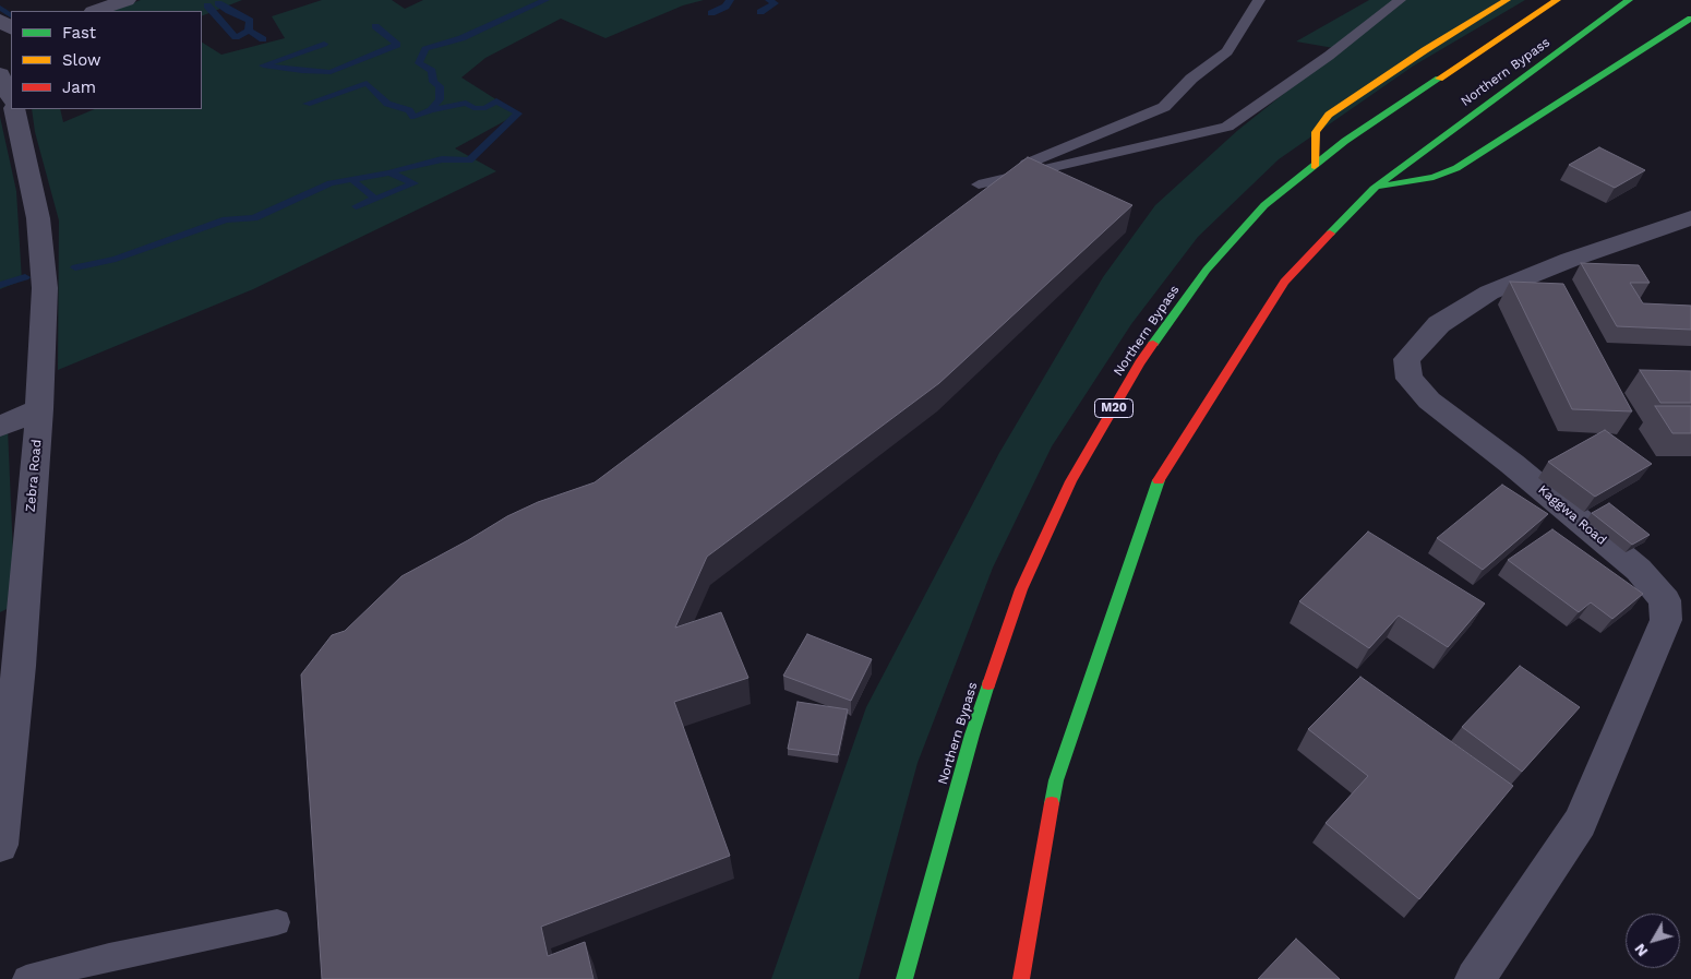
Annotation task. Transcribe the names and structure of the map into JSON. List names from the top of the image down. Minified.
{"streets":{"highway":["Northern Bypass","M20"],"street":["Zebra Road","Kaggwa Road"]},"legend":["Fast","Slow","Jam"],"north":"bottom left"}
